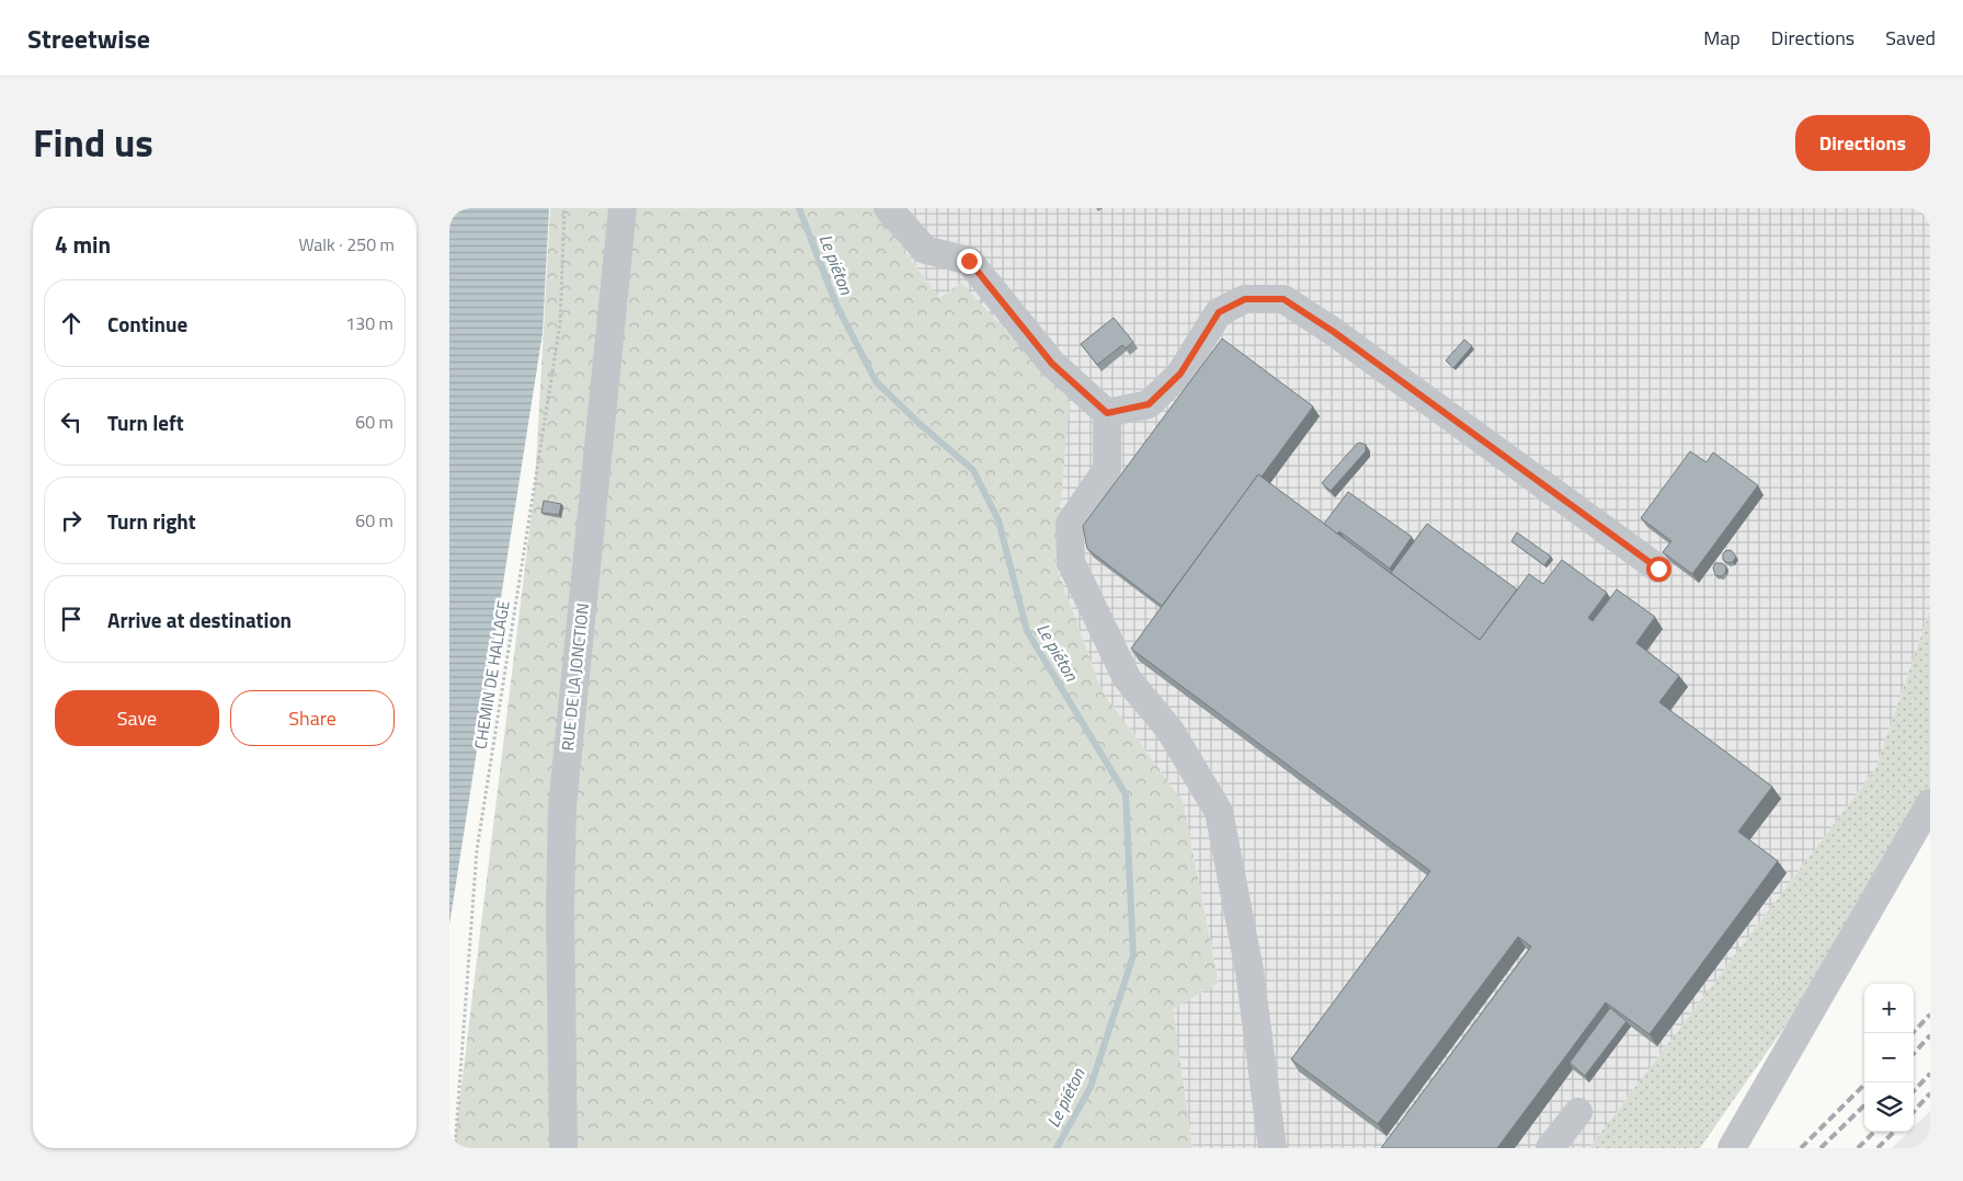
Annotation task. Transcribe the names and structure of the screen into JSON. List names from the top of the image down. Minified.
{"streets":{"street":["RUE DE LA JONCTION"],"path":["CHEMIN DE HALLAGE"]},"water":["Le piéton"],"page":{"header":"Streetwise","nav":["Map","Directions","Saved"],"title":"Find us","buttons":["Directions",["Save","Share"]],"heading":["4 min","Walk · 250 m"],"list":[["Continue","130 m"],["Turn left","60 m"],["Turn right","60 m"],"Arrive at destination"],"map_buttons":["+","−"]}}
